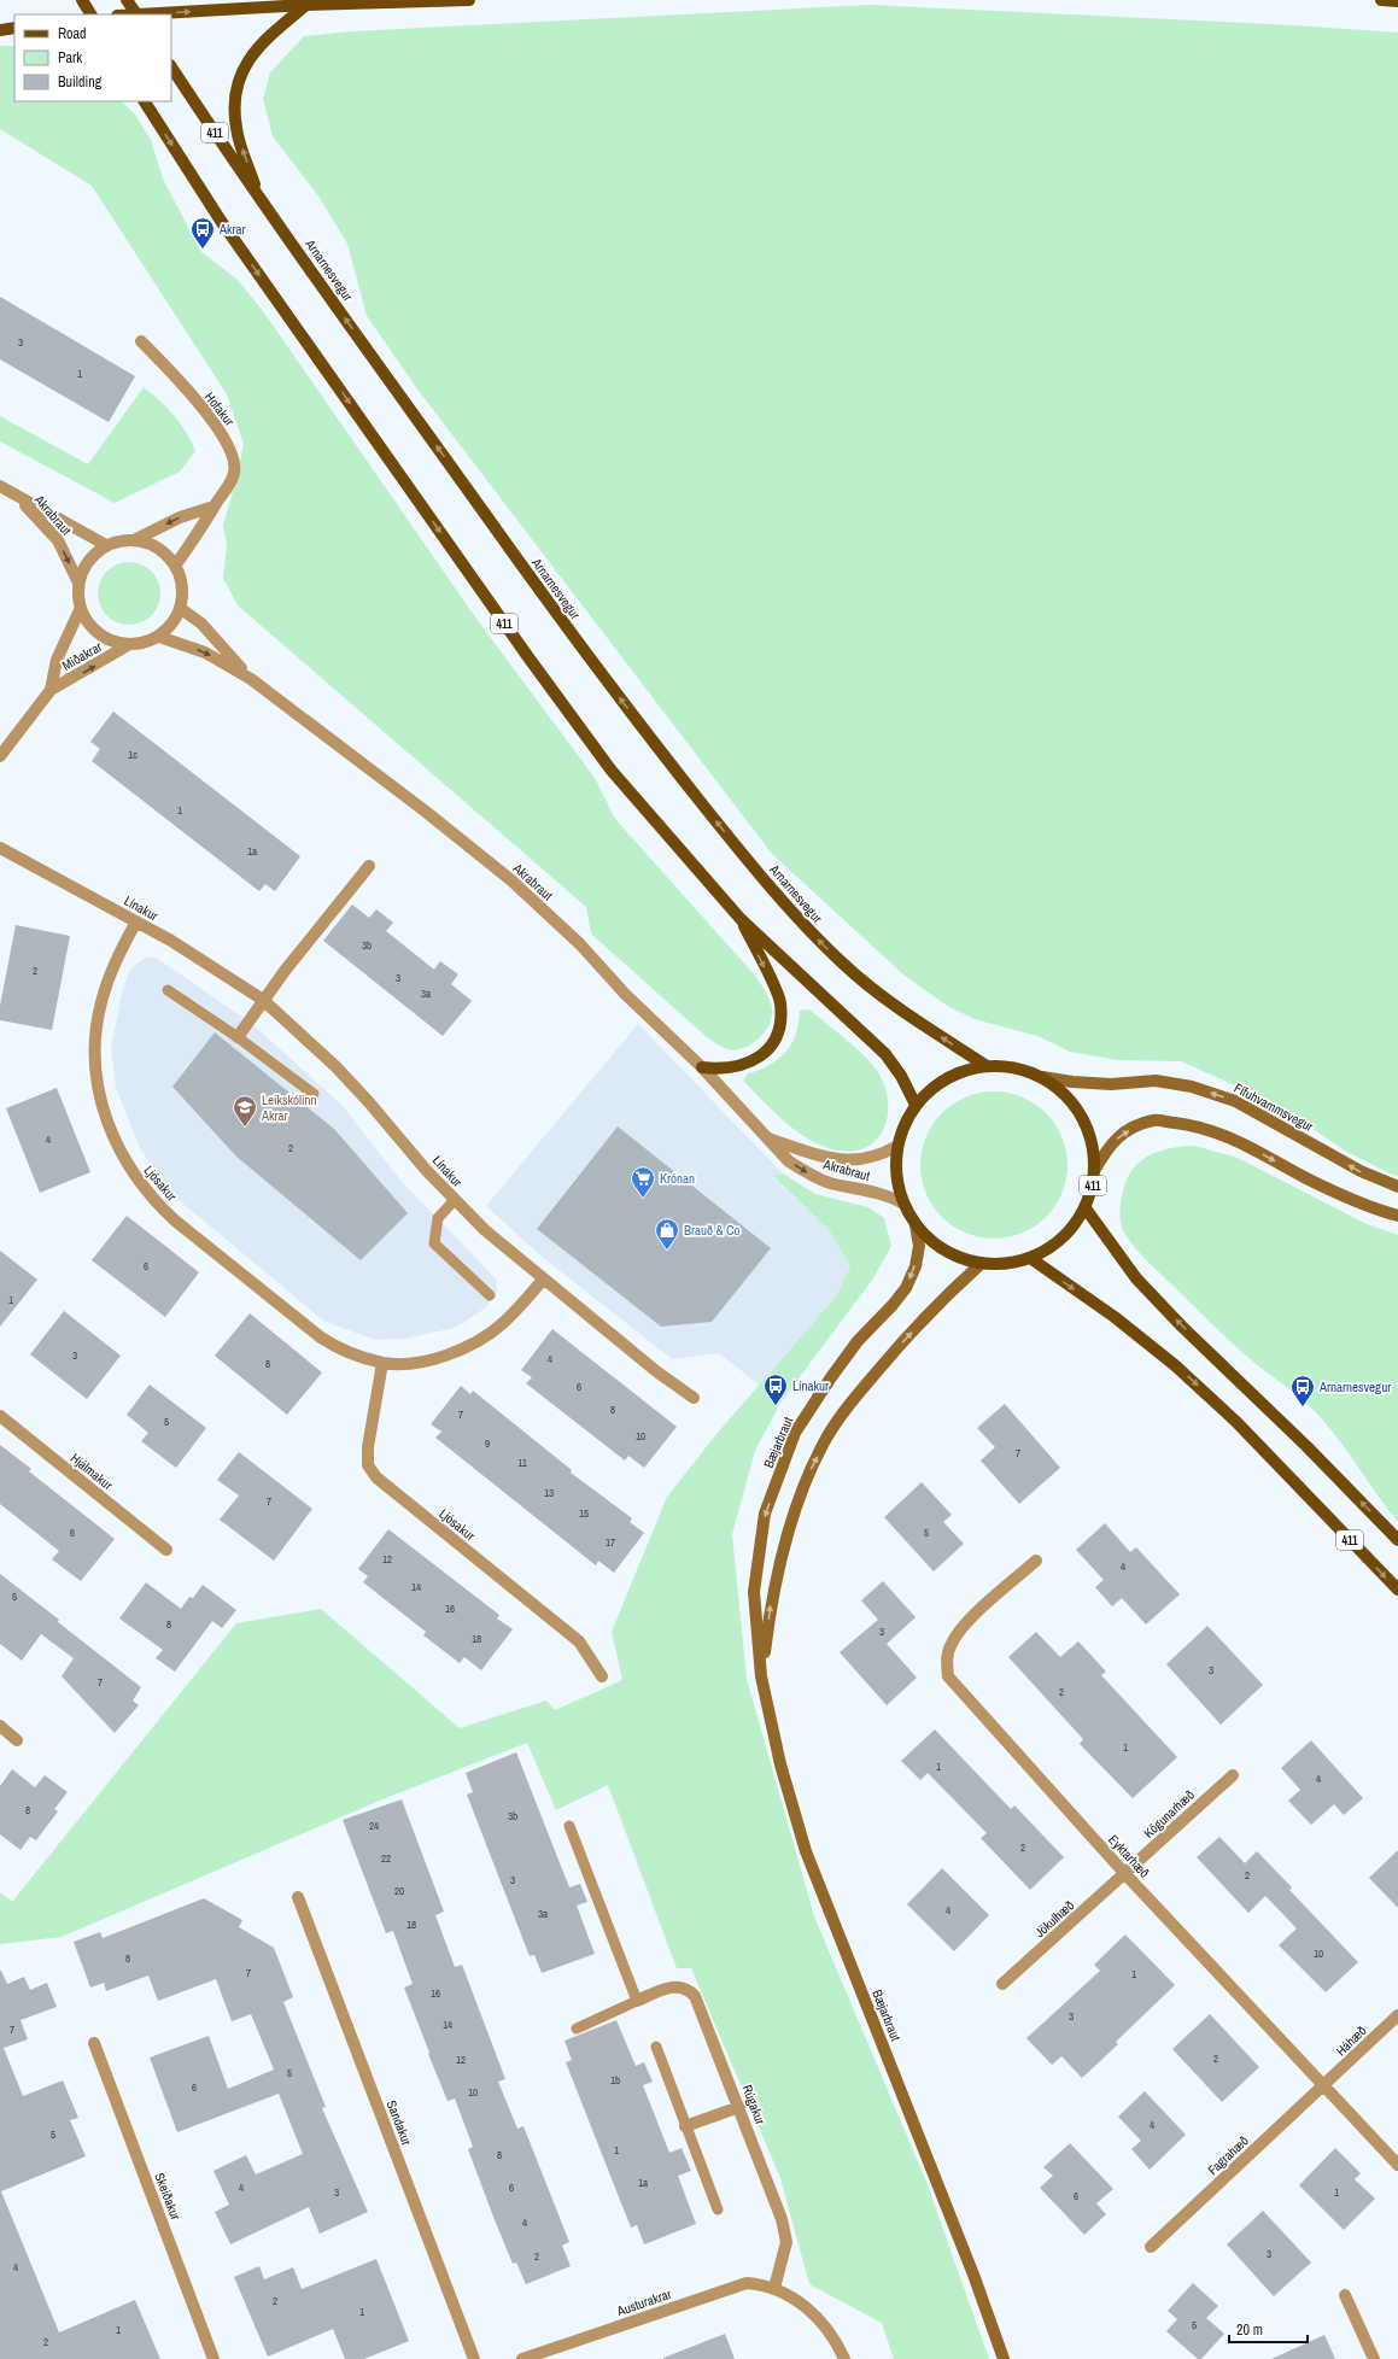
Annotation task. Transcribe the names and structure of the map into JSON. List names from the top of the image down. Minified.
{"streets":{"main road":["411","Arnarnesvegur"],"street":["Hofakur","Akrabraut","Miðakrar","Línakur","Fífuhvammsvegur","Ljósakur","Bæjarbraut","Hjálmakur","Kögunarhæð","Eyktarhæð","Jökulhæð","Háhæð","Rúgakur","Sandakur","Fagrahæð","Skeiðakur","Austurakrar"]},"crossings":[["411","Arnarnesvegur"],["411","Akrabraut"],["411","Fífuhvammsvegur"],["411","Bæjarbraut"],["Hofakur","Akrabraut"],["Hofakur","Miðakrar"],["Akrabraut","Miðakrar"],["Línakur","Ljósakur"],["Kögunarhæð","Eyktarhæð"],["Kögunarhæð","Jökulhæð"],["Eyktarhæð","Jökulhæð"],["Eyktarhæð","Háhæð"],["Eyktarhæð","Fagrahæð"],["Háhæð","Fagrahæð"],["Rúgakur","Austurakrar"]],"one_way":["Fífuhvammsvegur"],"places":{"bus stop":["Akrar","Línakur","Arnarnesvegur"],"school or university":["Leikskólinn Akrar"],"supermarket":["Krónan"],"shop":["Brauð & Co"]},"house_numbers":["3","1","1c","1","1a","3b","2","3","3a","4","2","6","1","3","4","8","6","8","7","5","10","9","7","11","13","7","15","6","5","17","12","4","14","5","16","8","3","18","3","7","2","1","1","4","8","3b","24","2","22","2","3","20","4","3a","18","10","8","7","1","16","3","14","7","2","12","5","1b","6","10","4","5","1","8","1a","4","6","3","1","6","4","3","2","4","2","1","5","1","2"],"legend":["Road","Park","Building"],"scale_bar":"20 m"}
